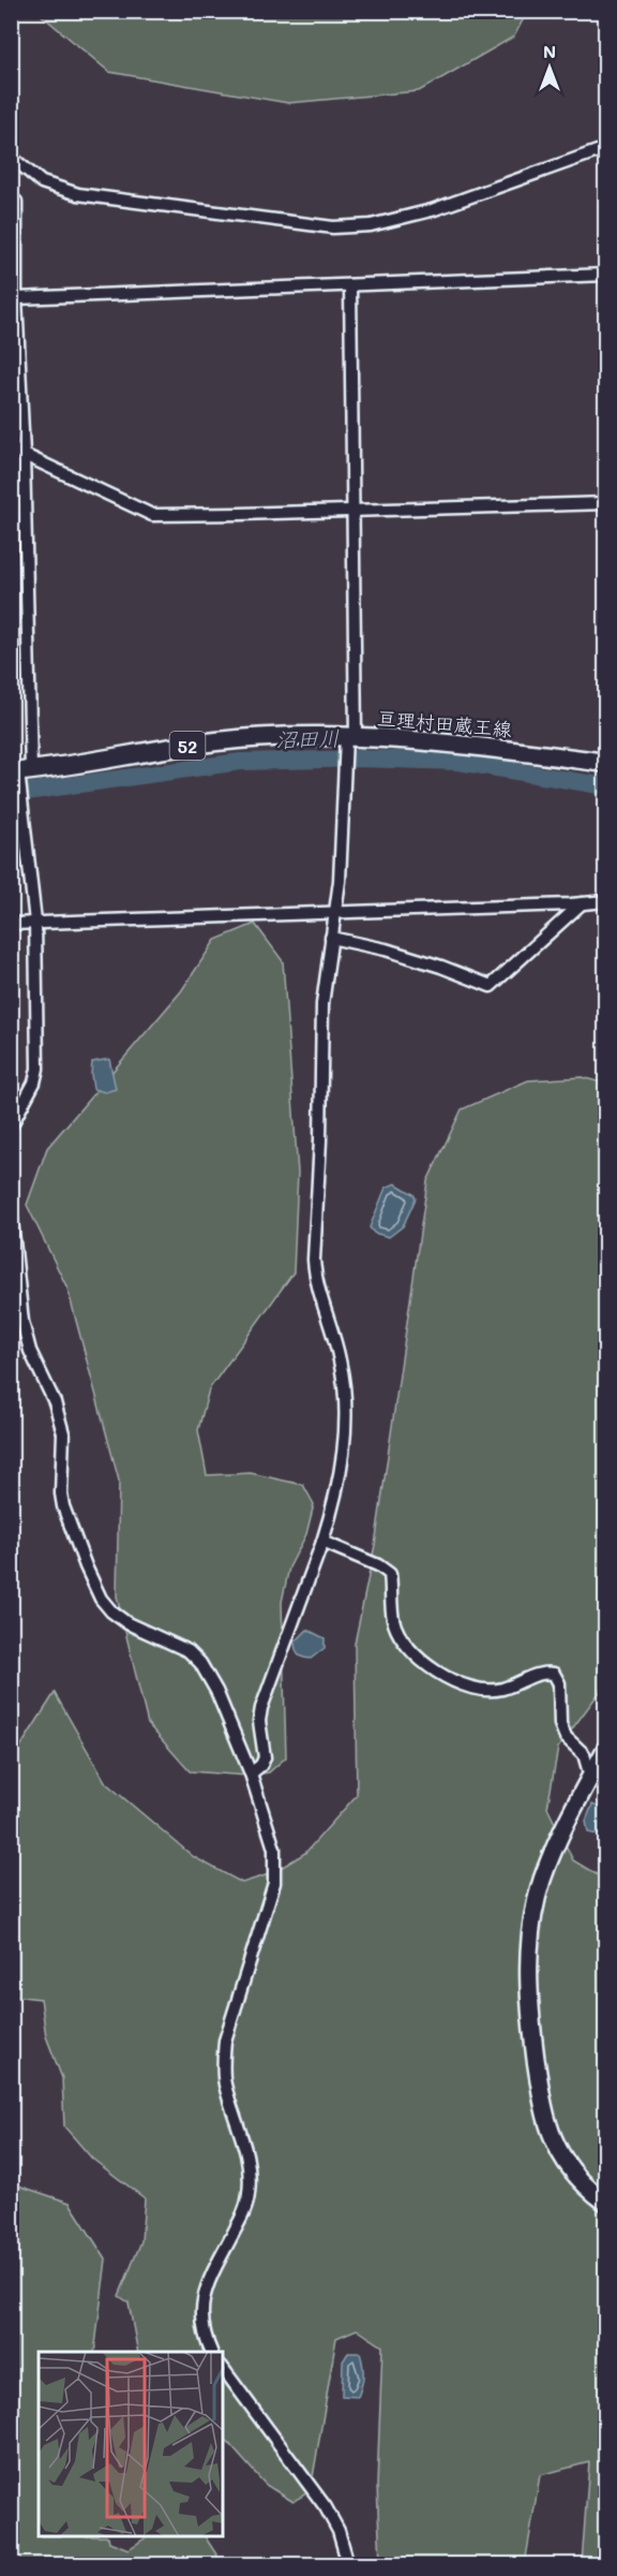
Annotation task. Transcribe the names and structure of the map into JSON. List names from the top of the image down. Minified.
{"streets":{"main road":["亘理村田蔵王線","52"]},"water":["沼田川"],"north":"top"}
